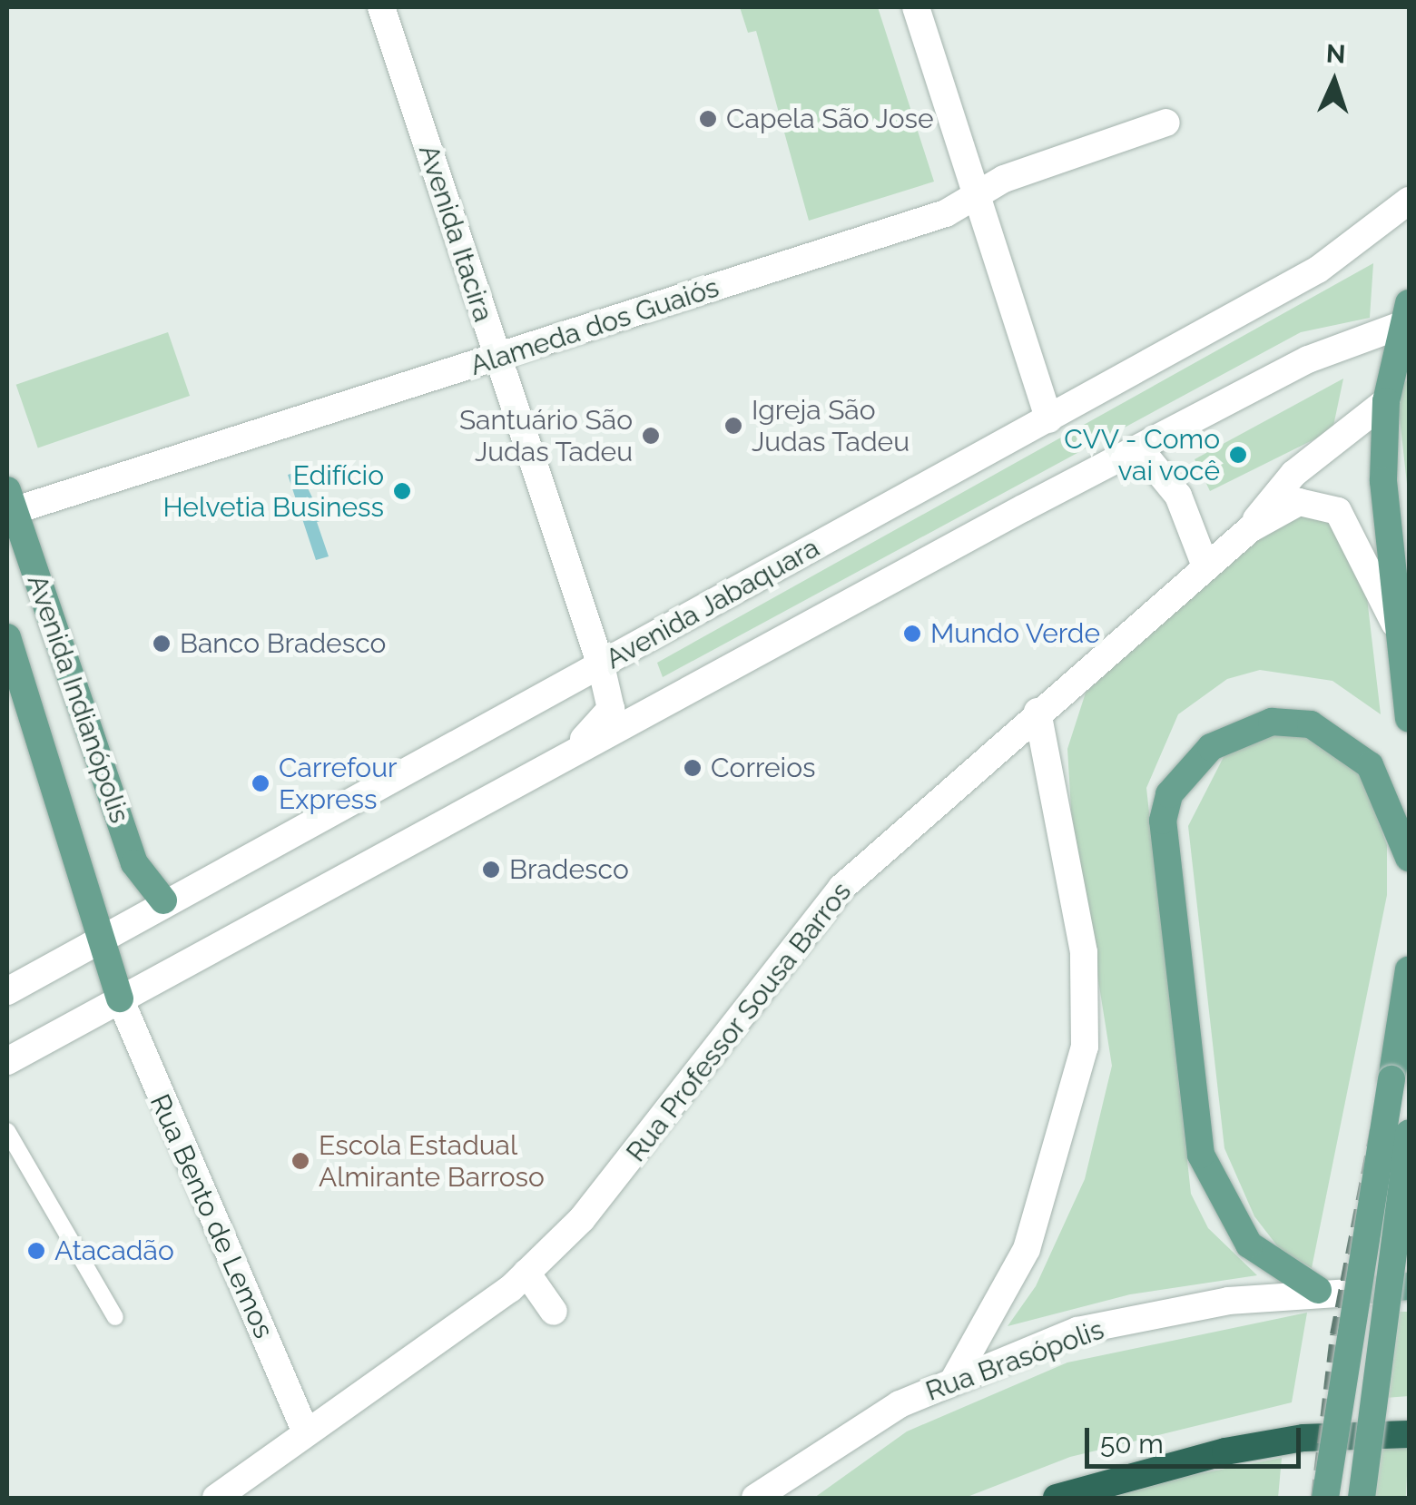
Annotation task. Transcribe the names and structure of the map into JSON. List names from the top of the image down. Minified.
{"streets":{"main road":["Avenida Indianópolis"],"street":["Avenida Itacira","Alameda dos Guaiós","Avenida Jabaquara","Rua Professor Sousa Barros","Rua Bento de Lemos","Rua Brasópolis"]},"crossings":[["Avenida Itacira","Alameda dos Guaiós"],["Avenida Itacira","Avenida Jabaquara"],["Alameda dos Guaiós","Avenida Indianópolis"],["Avenida Jabaquara","Avenida Indianópolis"],["Avenida Indianópolis","Rua Bento de Lemos"],["Rua Professor Sousa Barros","Rua Bento de Lemos"]],"places":["Capela São Jose","Igreja São Judas Tadeu","Santuário São Judas Tadeu","CVV - Como vai você","Edifício Helvetia Business","Mundo Verde","Banco Bradesco","Correios","Carrefour Express","Bradesco","Escola Estadual Almirante Barroso","Atacadão"],"scale_bar":"50 m","north":"top"}
